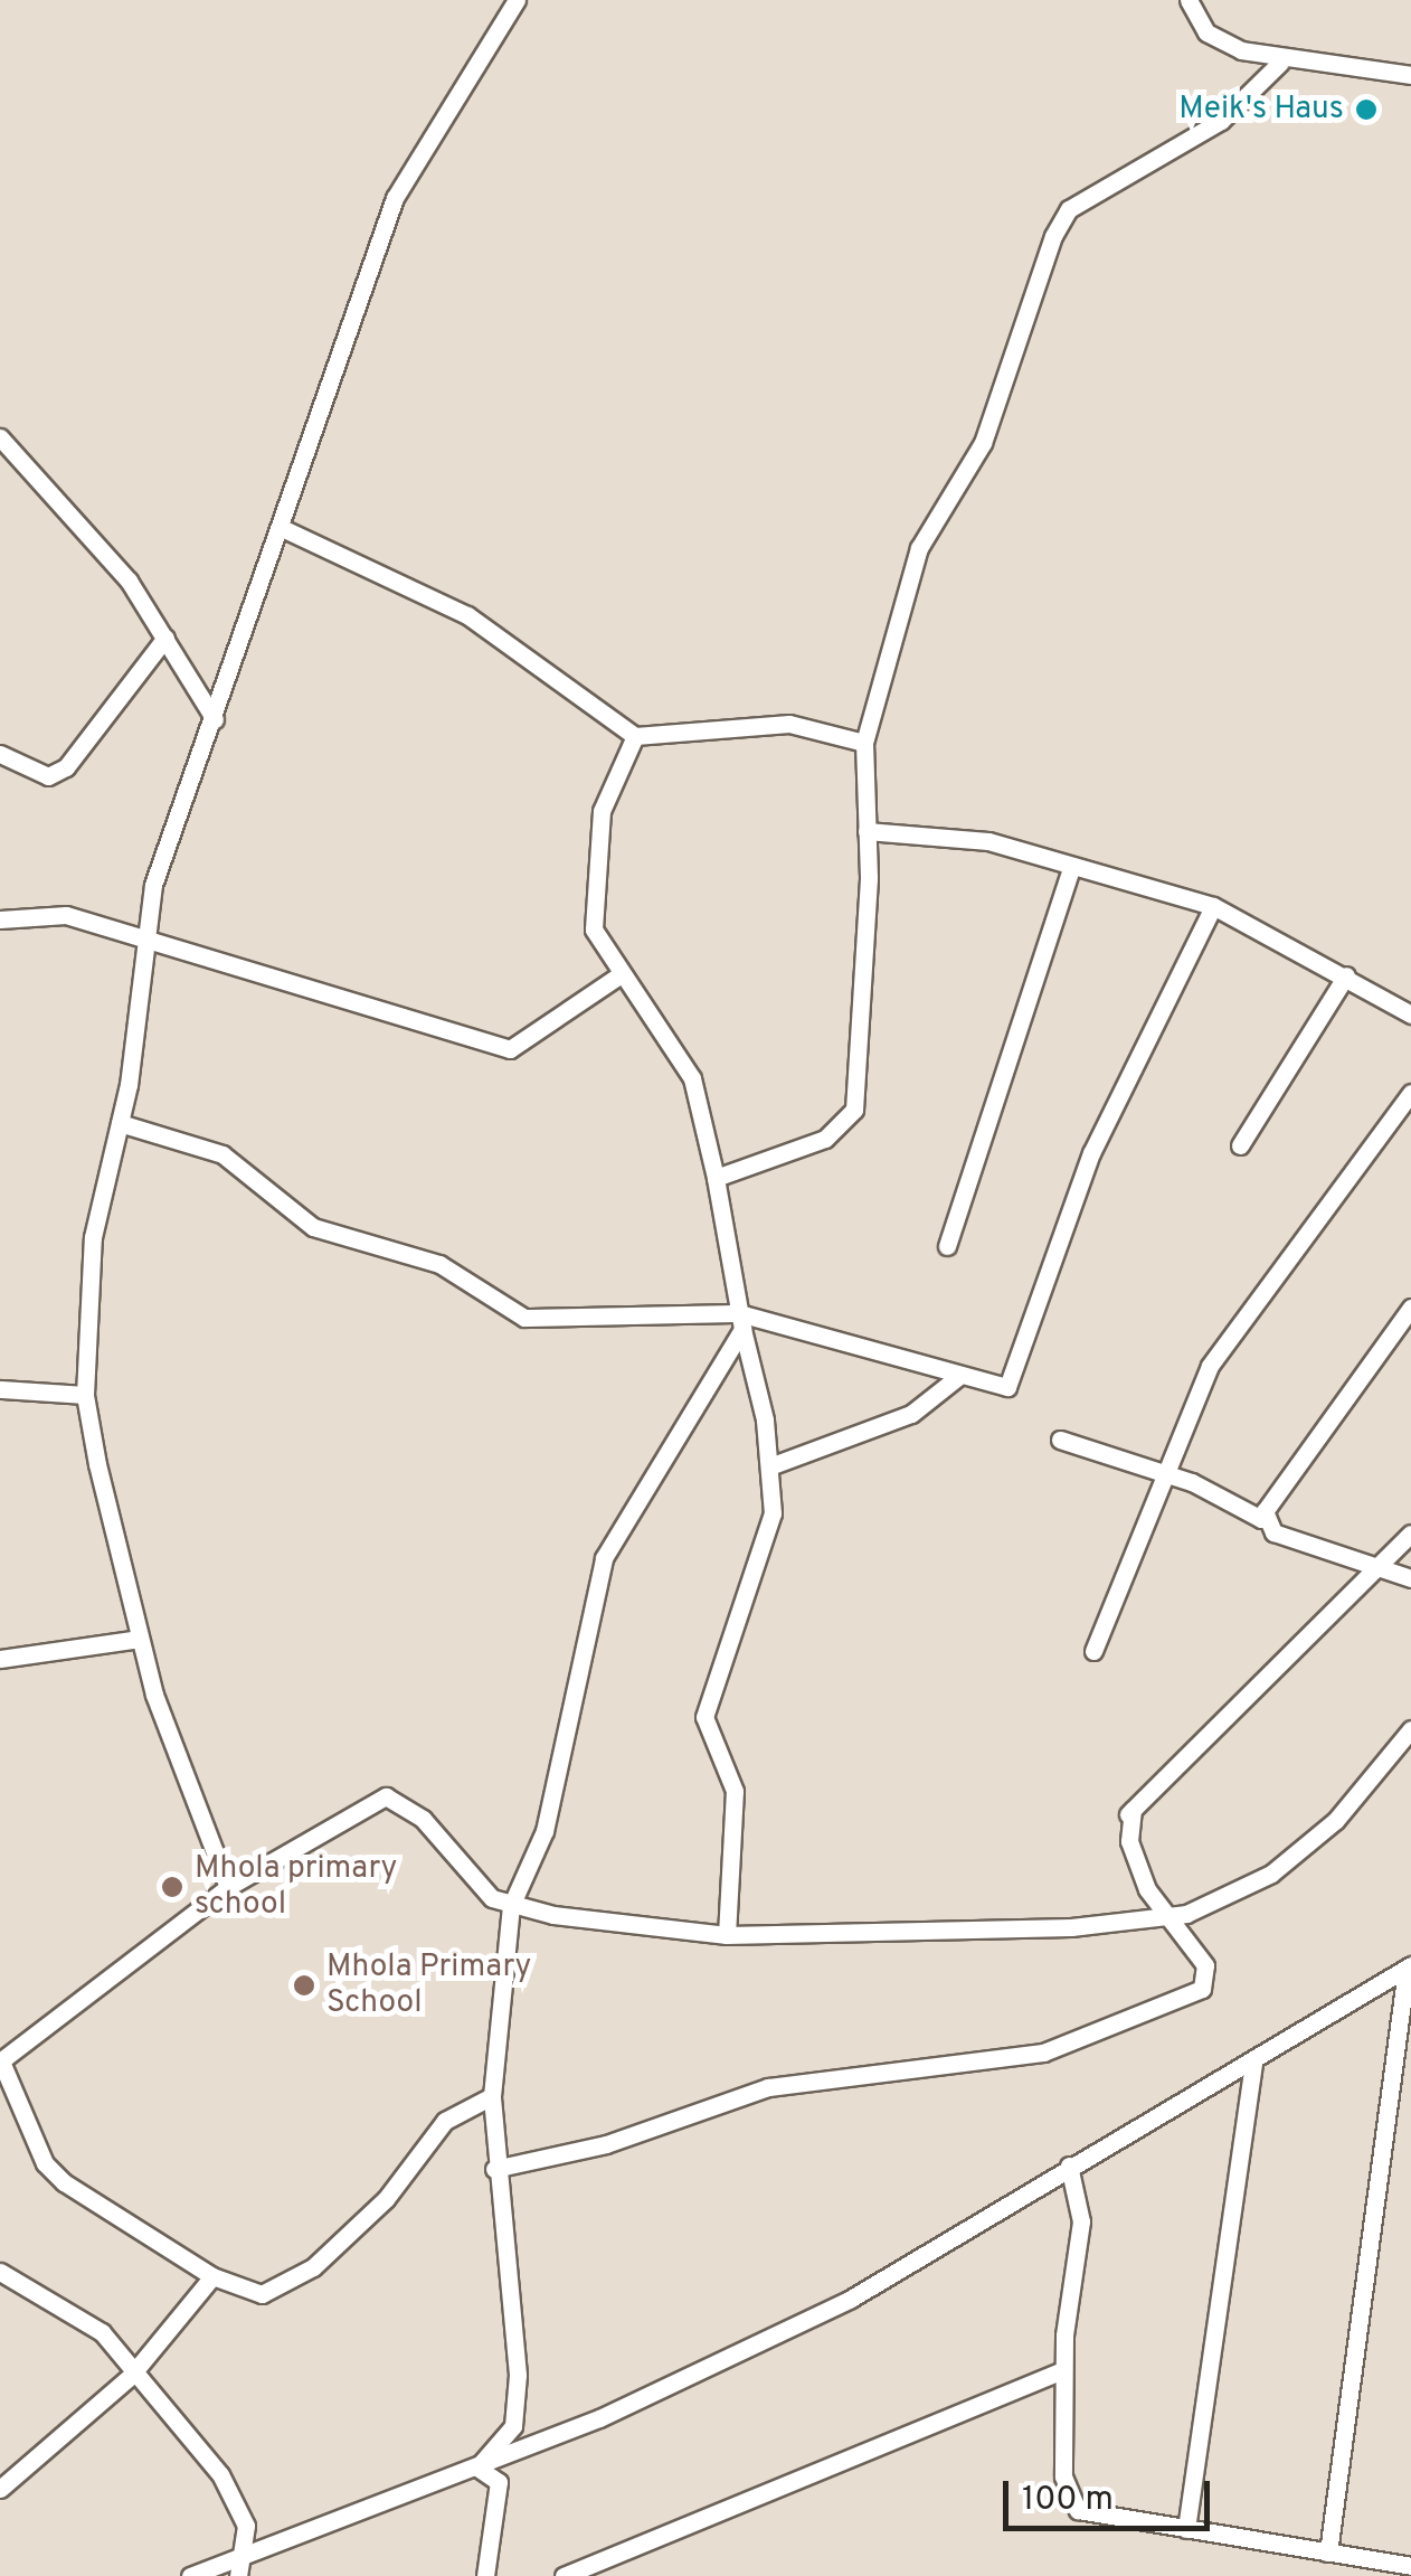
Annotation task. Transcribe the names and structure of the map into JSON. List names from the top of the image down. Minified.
{"places":["Meik's Haus","Mhola primary school","Mhola Primary School"],"scale_bar":"100 m"}
